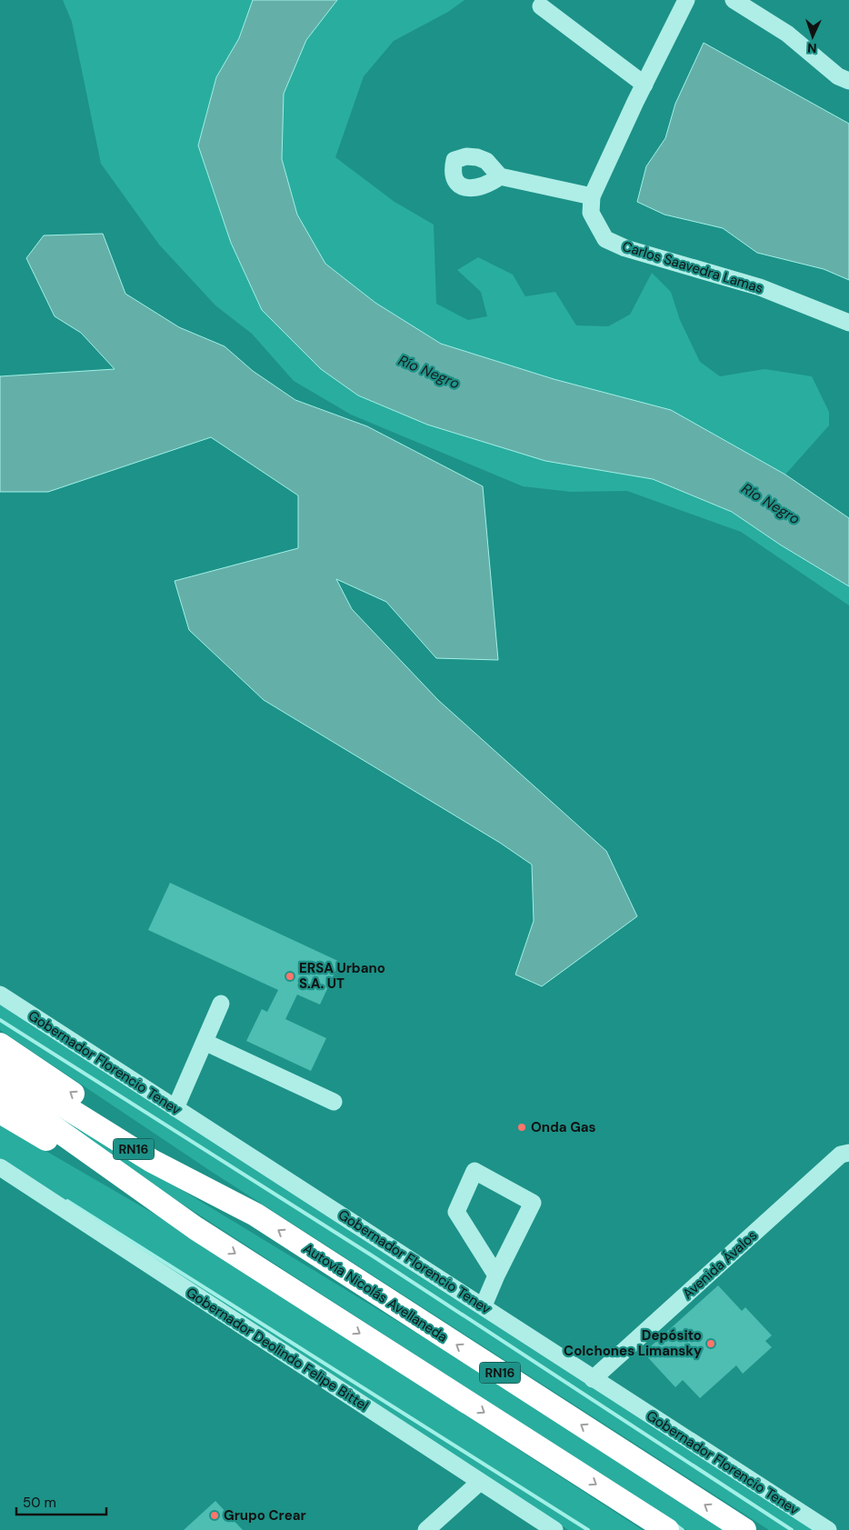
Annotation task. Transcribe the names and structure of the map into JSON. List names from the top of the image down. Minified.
{"streets":{"highway":["RN16","Autovía Nicolás Avellaneda"],"street":["Carlos Saavedra Lamas","Gobernador Florencio Tenev","Avenida Ávalos","Gobernador Deolindo Felipe Bittel"]},"crossings":[["Gobernador Florencio Tenev","Avenida Ávalos"]],"water":["Río Negro"],"places":["ERSA Urbano S.A. UT","Onda Gas","Depósito Colchones Limansky","Grupo Crear"],"scale_bar":"50 m","north":"bottom"}
